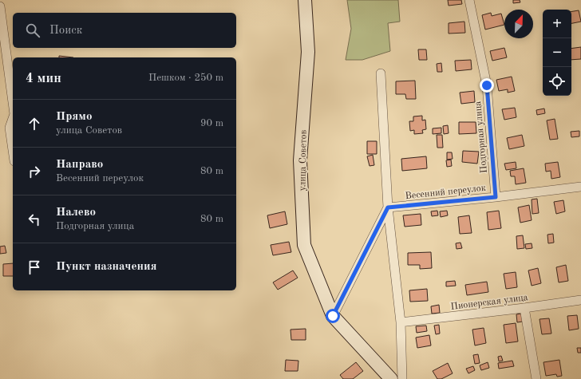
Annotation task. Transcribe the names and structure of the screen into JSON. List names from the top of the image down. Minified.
{"streets":{"main road":["улица Советов"],"street":["Подгорная улица","Весенний переулок","Пионерская улица"]},"crossings":[["Подгорная улица","Весенний переулок"]],"north":"top right","page":{"map_buttons":["+","−"],"search":"Поиск","heading":["4 мин","Пешком · 250 m"],"list":[["Прямо","улица Советов","90 m"],["Направо","Весенний переулок","80 m"],["Налево","Подгорная улица","80 m"],"Пункт назначения"]}}
